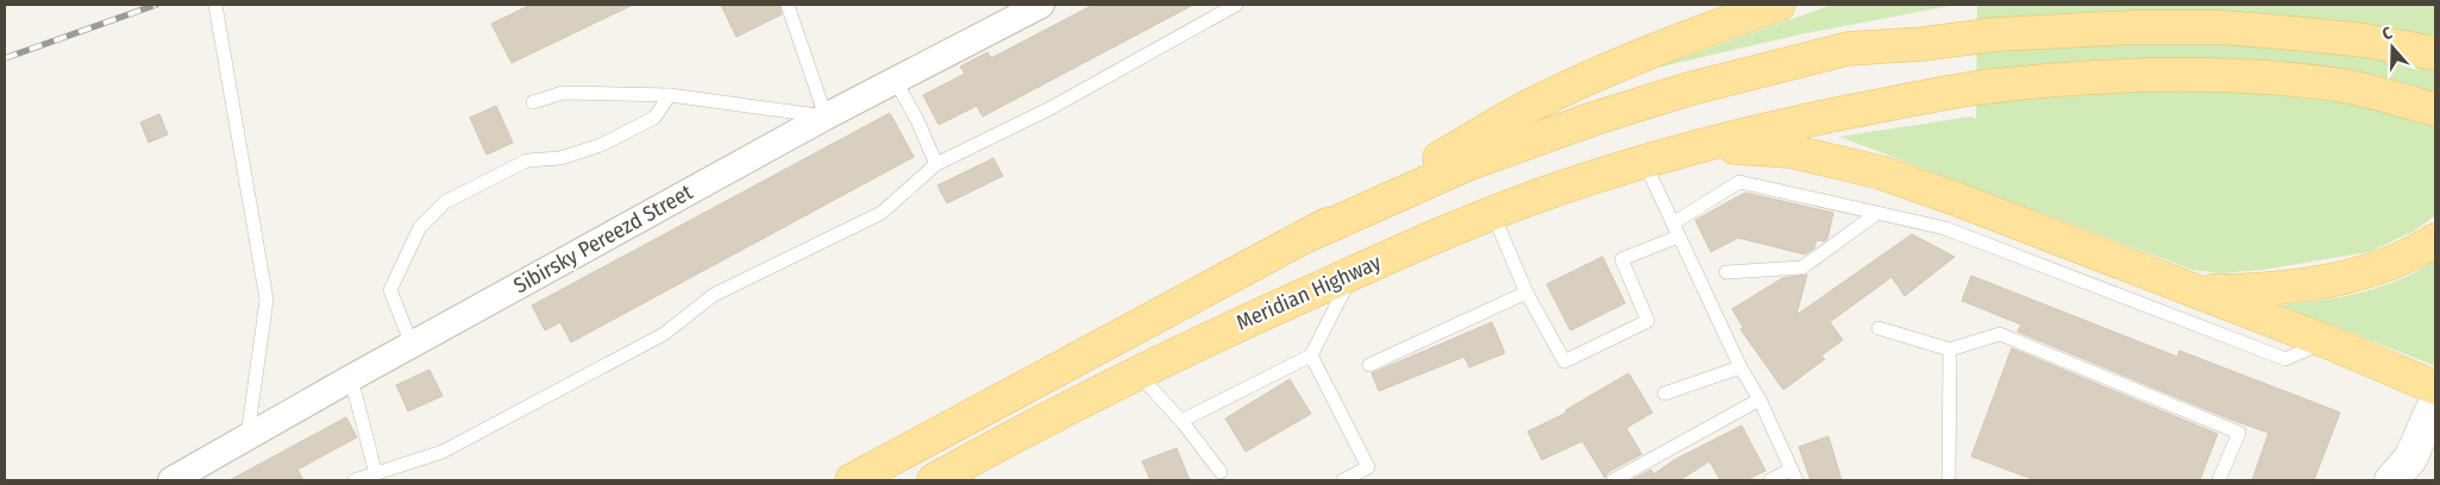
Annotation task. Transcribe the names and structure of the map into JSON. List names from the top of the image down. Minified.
{"streets":{"main road":["Meridian Highway"],"street":["Sibirsky Pereezd Street"]},"north":"top"}
